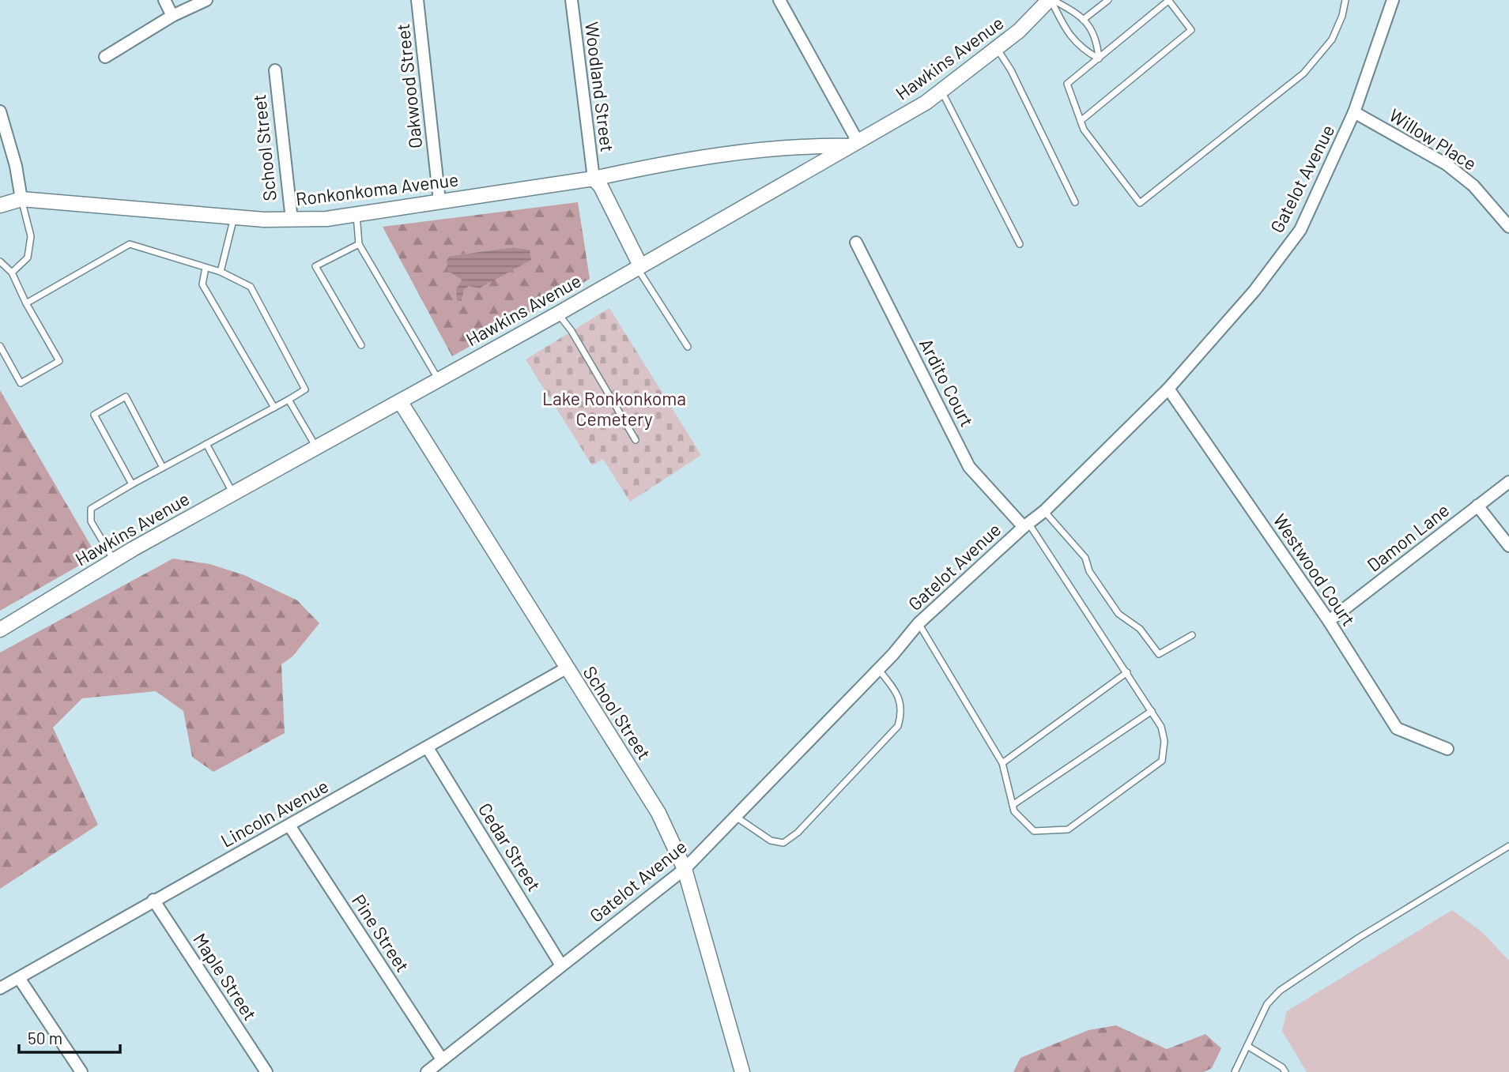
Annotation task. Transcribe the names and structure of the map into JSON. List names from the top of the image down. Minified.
{"streets":{"street":["Hawkins Avenue","Oakwood Street","Woodland Street","Willow Place","School Street","Gatelot Avenue","Ronkonkoma Avenue","Ardito Court","Damon Lane","Westwood Court","Lincoln Avenue","Cedar Street","Pine Street","Maple Street"]},"crossings":[["Hawkins Avenue","School Street"],["Hawkins Avenue","Ronkonkoma Avenue"],["Oakwood Street","Ronkonkoma Avenue"],["Woodland Street","Ronkonkoma Avenue"],["Willow Place","Gatelot Avenue"],["School Street","Gatelot Avenue"],["School Street","Ronkonkoma Avenue"],["School Street","Lincoln Avenue"],["Gatelot Avenue","Ardito Court"],["Gatelot Avenue","Westwood Court"],["Gatelot Avenue","Cedar Street"],["Gatelot Avenue","Pine Street"],["Damon Lane","Westwood Court"],["Lincoln Avenue","Cedar Street"],["Lincoln Avenue","Pine Street"],["Lincoln Avenue","Maple Street"]],"parks":["Lake Ronkonkoma Cemetery"],"scale_bar":"50 m"}
